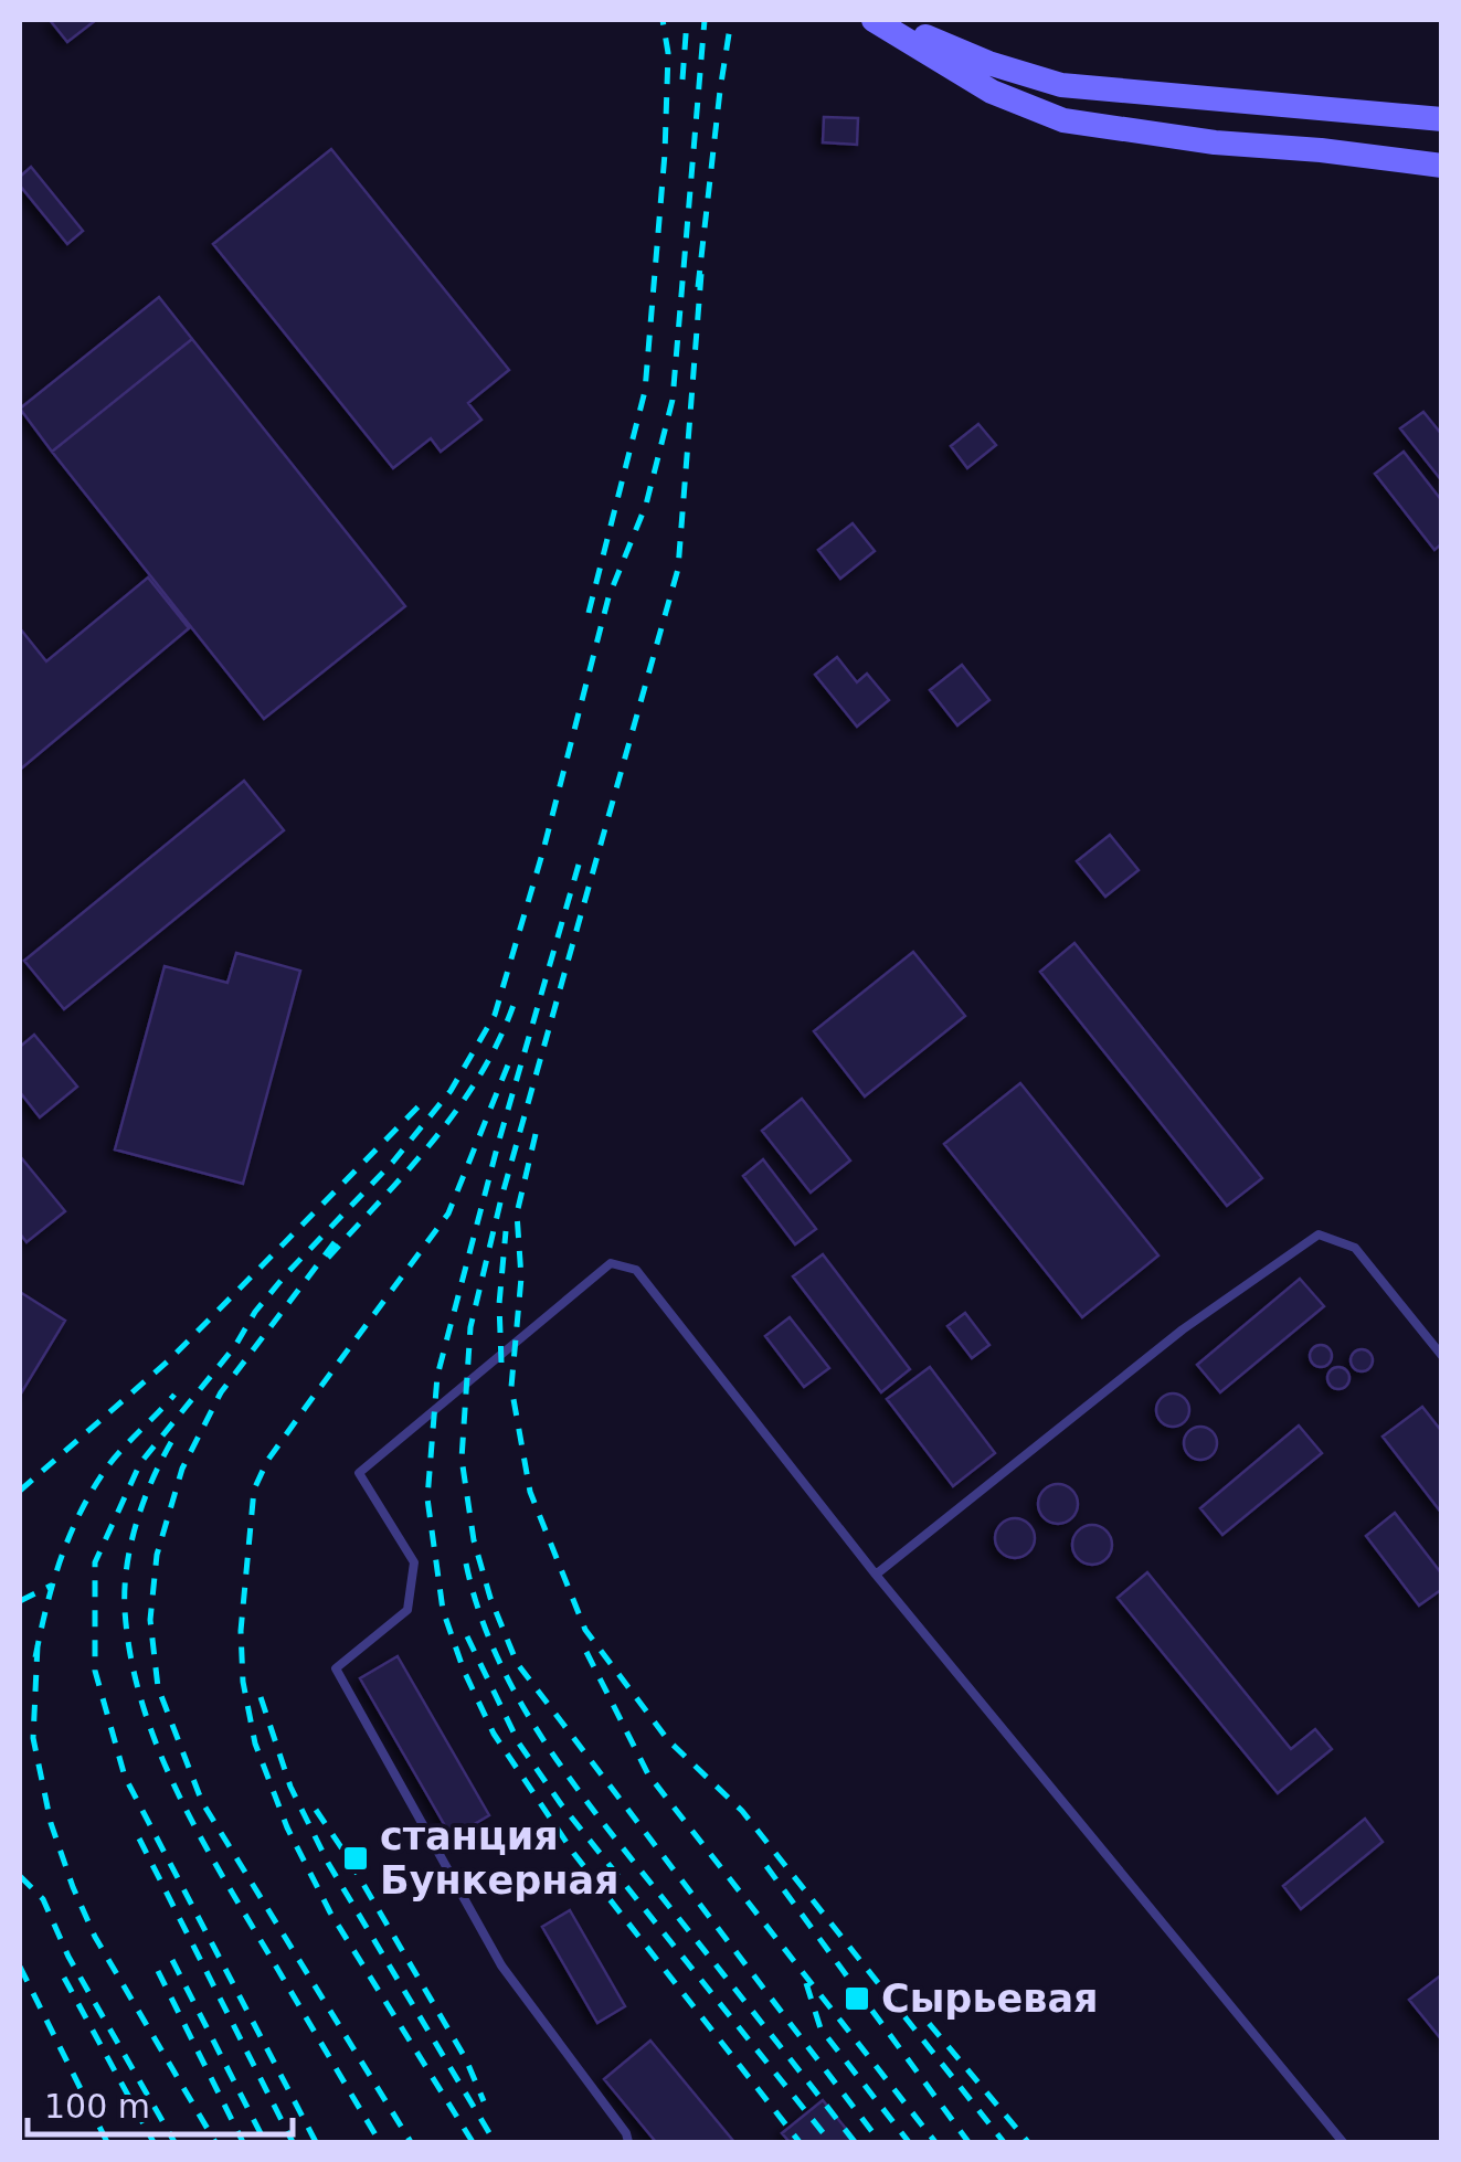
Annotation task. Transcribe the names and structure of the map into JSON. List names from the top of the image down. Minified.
{"places":{"transit":["станция Бункерная","Сырьевая"]},"scale_bar":"100 m"}
